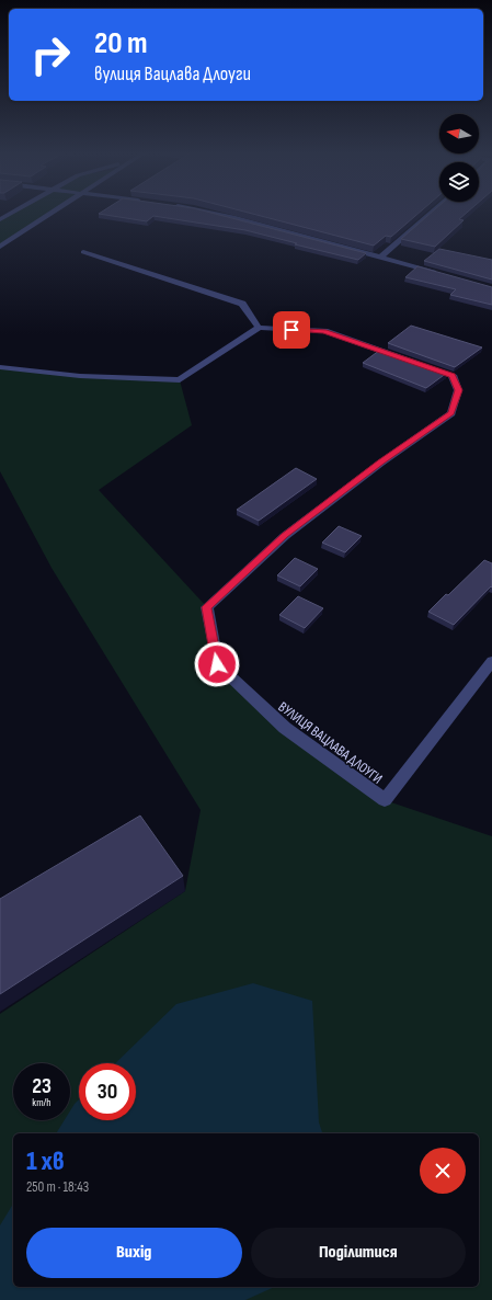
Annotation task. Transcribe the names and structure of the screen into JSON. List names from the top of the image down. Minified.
{"streets":{"street":["ВУЛИЦЯ ВАЦЛАВА ДЛОУГИ"]},"north":"left","page":{"turn":["20 m","вулиця Вацлава Длоуги"],"speed":"23 km/h","limit":"30","heading":["1 хв","250 m · 18:43"],"buttons":["Вихід","Поділитися"]}}
